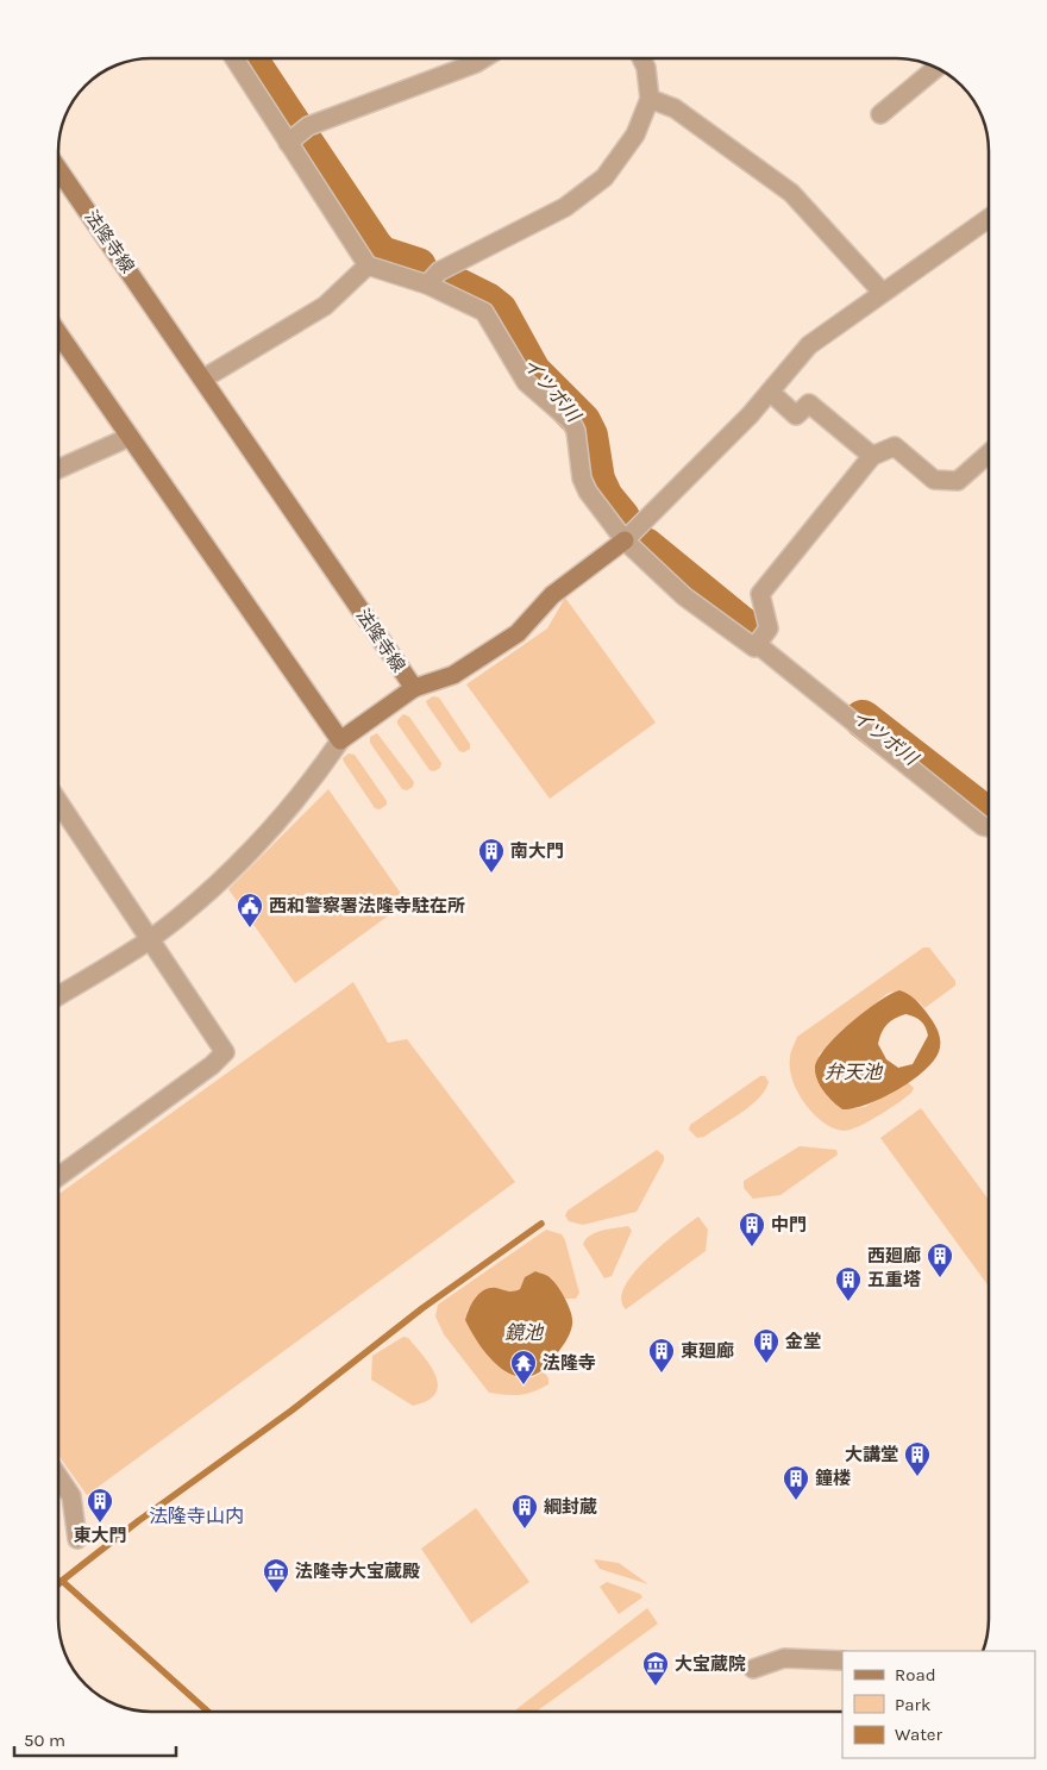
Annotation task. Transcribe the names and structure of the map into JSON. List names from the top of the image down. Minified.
{"streets":{"main road":["法隆寺線"]},"districts":["法隆寺山内"],"water":["イツボ川","弁天池","鏡池"],"places":{"building":["南大門","中門","西廻廊","五重塔","金堂","東廻廊","大講堂","鐘楼","東大門","綱封蔵"],"public building":["西和警察署法隆寺駐在所"],"temple":["法隆寺"],"museum":["法隆寺大宝蔵殿","大宝蔵院"]},"legend":["Road","Park","Water"],"scale_bar":"50 m"}
